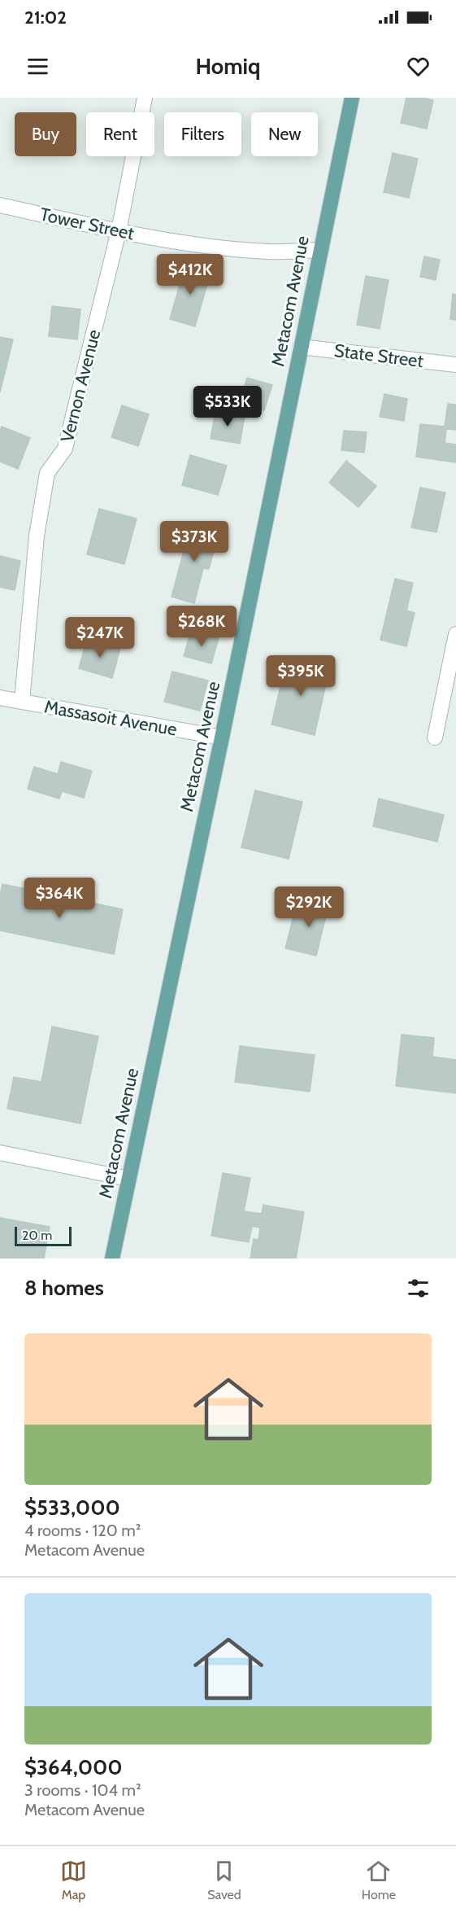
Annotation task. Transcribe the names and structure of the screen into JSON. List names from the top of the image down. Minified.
{"streets":{"main road":["Metacom Avenue"],"street":["Tower Street","State Street","Vernon Avenue","Massasoit Avenue"]},"crossings":[["Tower Street","Metacom Avenue"],["Tower Street","Vernon Avenue"],["Metacom Avenue","State Street"],["Metacom Avenue","Massasoit Avenue"],["Vernon Avenue","Massasoit Avenue"]],"scale_bar":"20 m","page":{"status":"21:02","header":"Homiq","chip":["Buy","Rent","Filters","New"],"price":["$412K","$533K","$373K","$268K","$247K","$395K","$364K","$292K"],"scale":"20 m","heading":"8 homes","list":[{"name":"$533,000","note":"4 rooms · 120 m² · Metacom Avenue"},{"name":"$364,000","note":"3 rooms · 104 m² · Metacom Avenue"}],"tabs":["Map","Saved","Home"]}}
